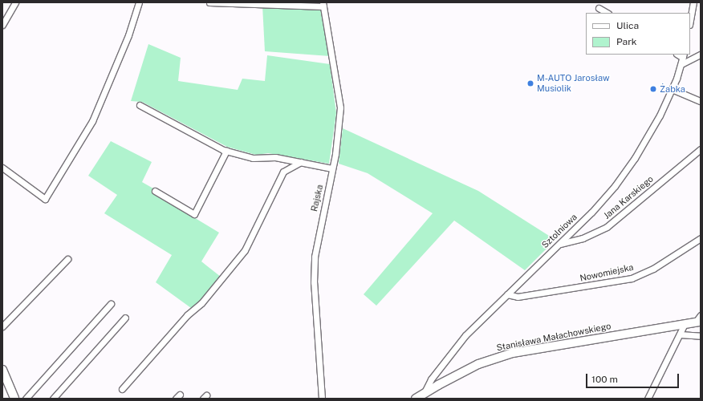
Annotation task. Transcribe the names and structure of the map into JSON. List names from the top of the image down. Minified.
{"streets":{"street":["Jana Karskiego","Rajska","Sztolniowa","Nowomiejska","Stanisława Małachowskiego"]},"crossings":[["Jana Karskiego","Sztolniowa"],["Sztolniowa","Nowomiejska"],["Sztolniowa","Stanisława Małachowskiego"]],"places":["M-AUTO Jarosław Musiolik","Żabka"],"legend":["Ulica","Park"],"scale_bar":"100 m"}
